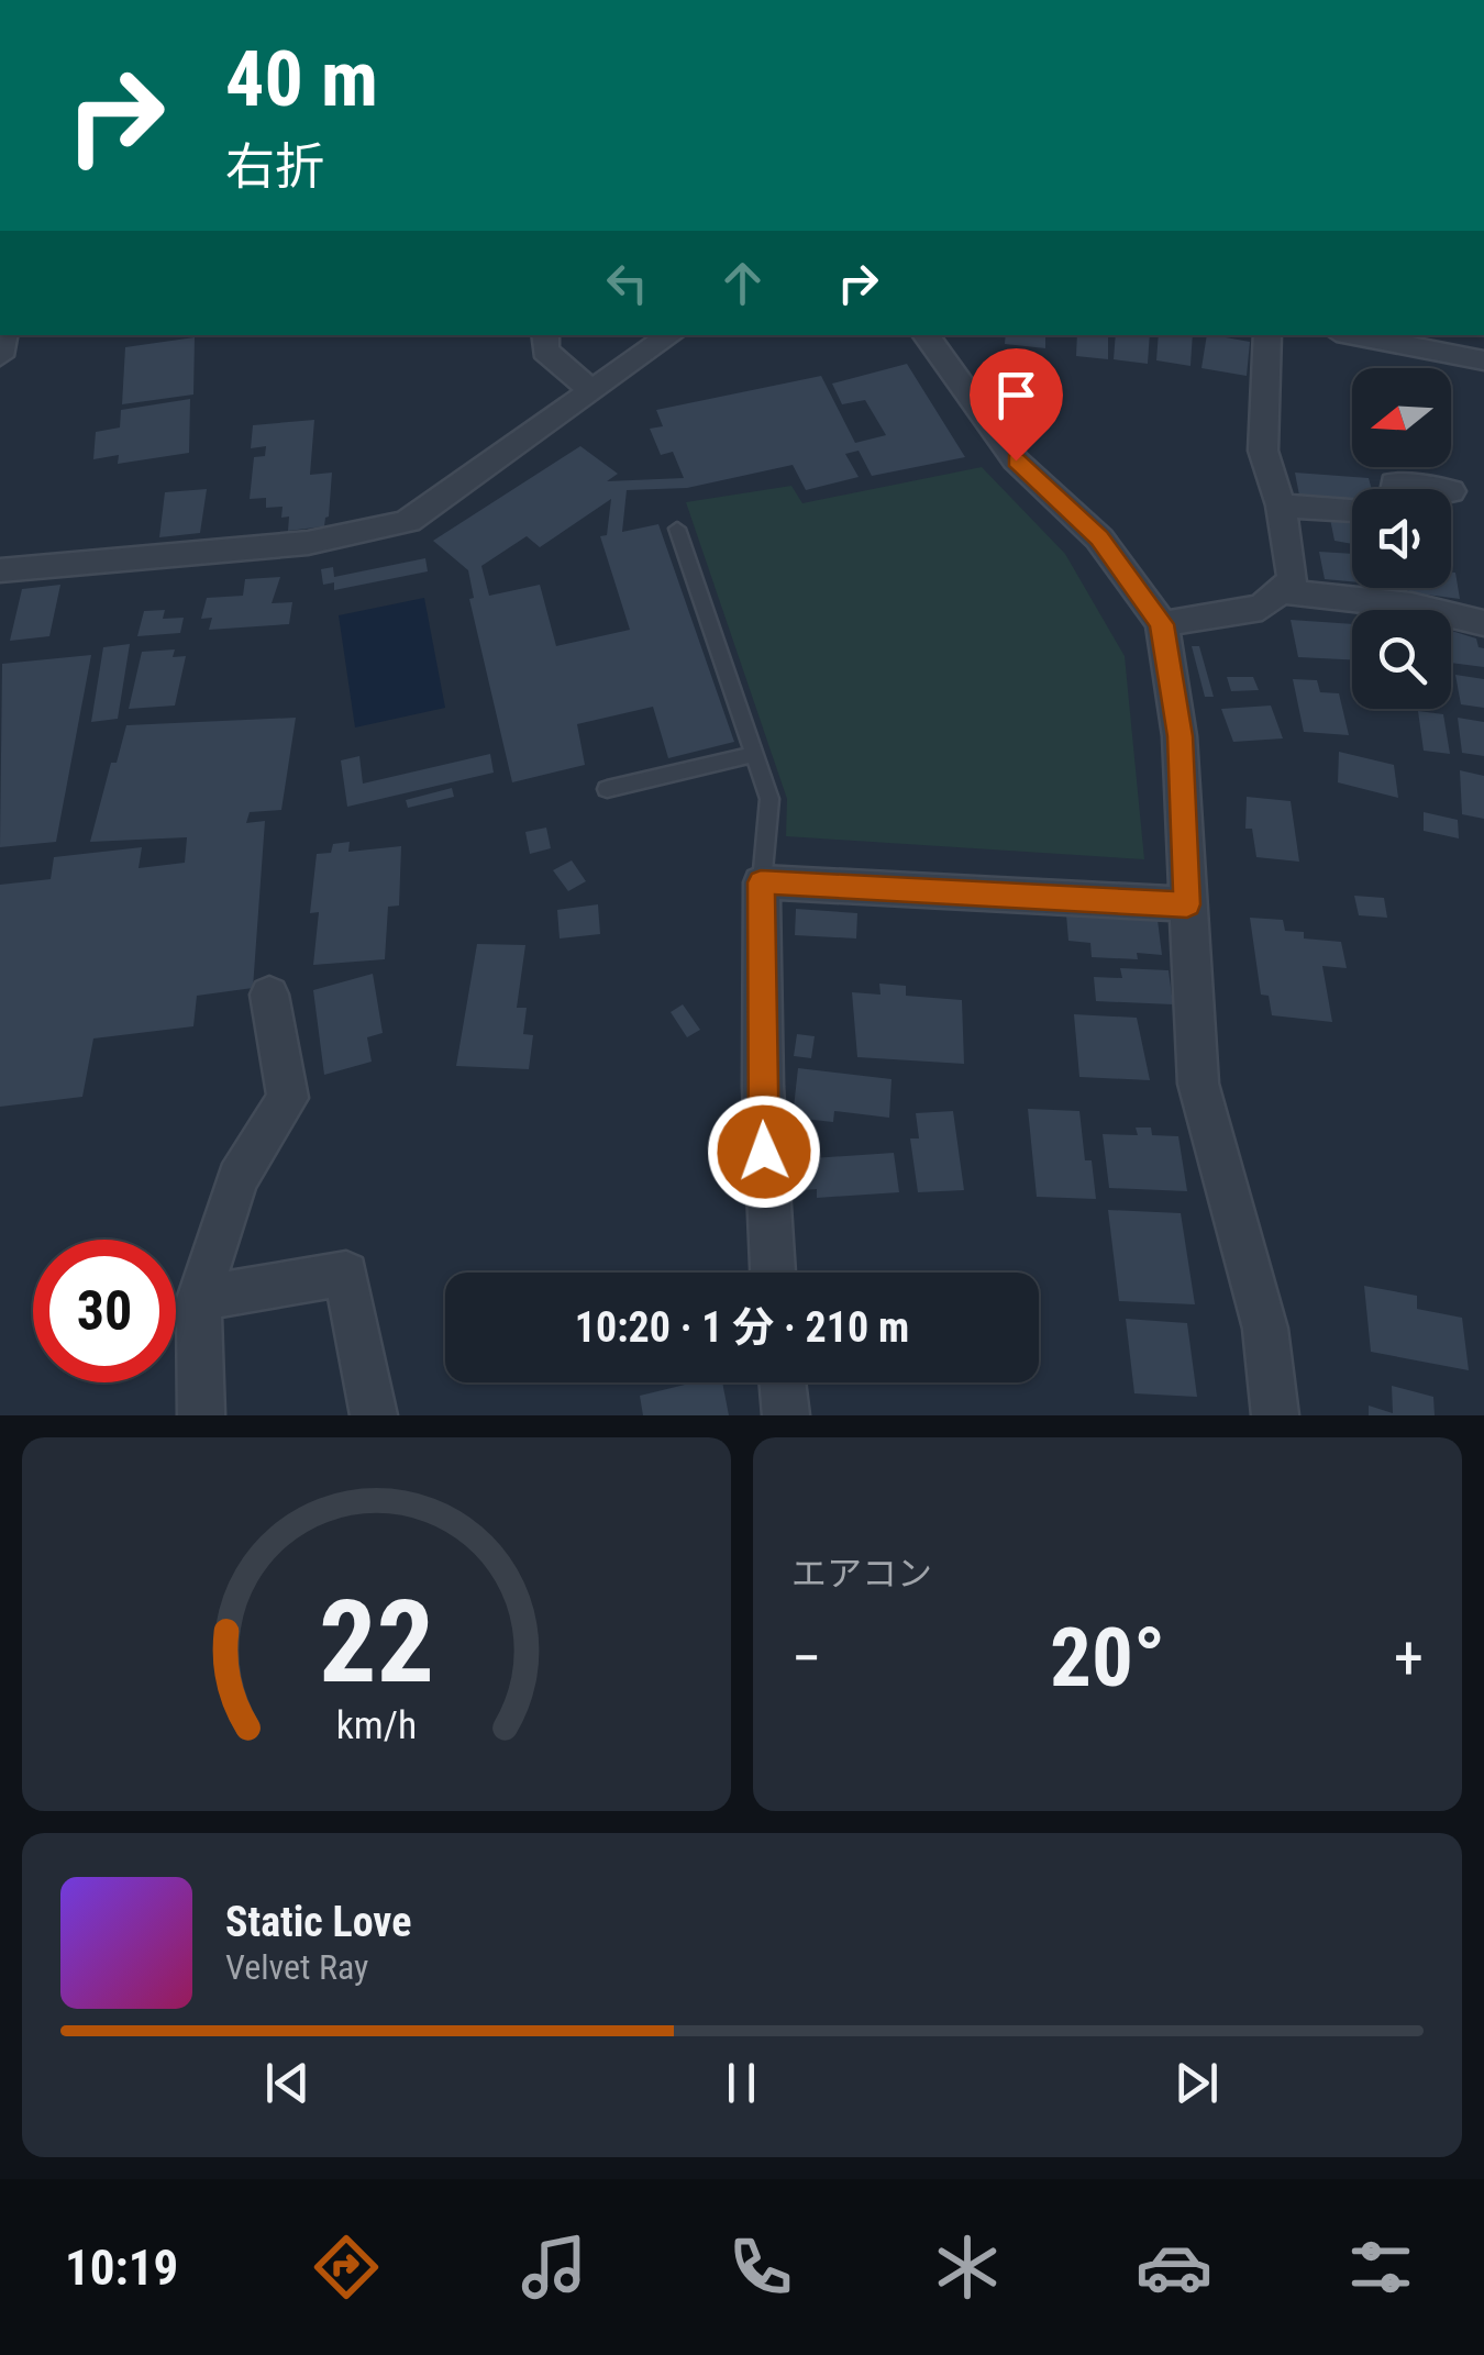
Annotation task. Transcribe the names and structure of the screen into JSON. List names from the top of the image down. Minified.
{"north":"left","page":{"turn":["40 m","右折"],"limit":"30","trip":"10:20 · 1 分 · 210 m","tile":"エアコン","heat":["−","20°","+"],"song":["Static Love","Velvet Ray"],"tabs":"10:19","gauge":["22","km/h"]}}
